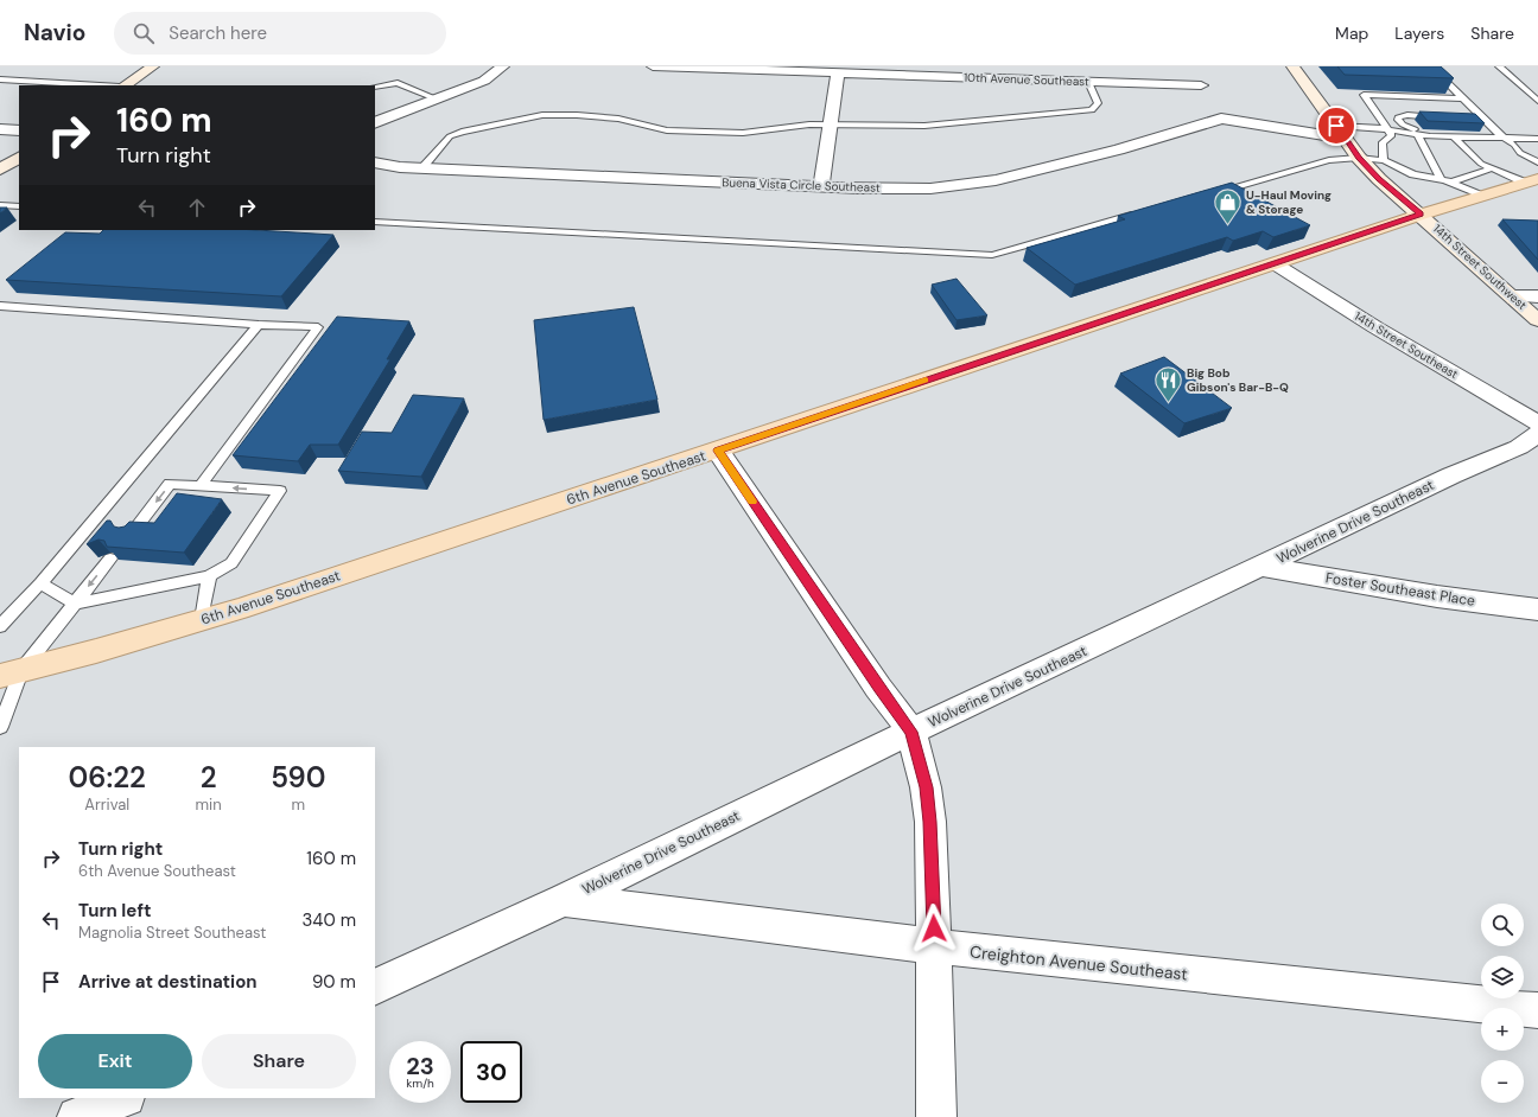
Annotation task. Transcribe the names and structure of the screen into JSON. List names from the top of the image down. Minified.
{"streets":{"main road":["6th Avenue Southeast"],"street":["10th Avenue Southeast","Buena Vista Circle Southeast","14th Street Southwest","14th Street Southeast","Wolverine Drive Southeast","Foster Southeast Place","Creighton Avenue Southeast"]},"crossings":[["14th Street Southwest","6th Avenue Southeast"],["14th Street Southeast","6th Avenue Southeast"],["Wolverine Drive Southeast","Foster Southeast Place"],["Wolverine Drive Southeast","Creighton Avenue Southeast"]],"places":{"shop":["U-Haul Moving & Storage"],"restaurant":["Big Bob Gibson's Bar-B-Q"]},"page":{"header":"Navio","search":"Search here","nav":["Map","Layers","Share"],"turn":["160 m","Turn right"],"eta":["06:22","Arrival","2","min","590","m"],"list":[{"name":"Turn right","note":"6th Avenue Southeast","value":"160 m"},{"name":"Turn left","note":"Magnolia Street Southeast","value":"340 m"},{"name":"Arrive at destination","value":"90 m"}],"map_buttons":["+","−"],"buttons":["Exit","Share"],"speed":"23 km/h","limit":"30"}}
